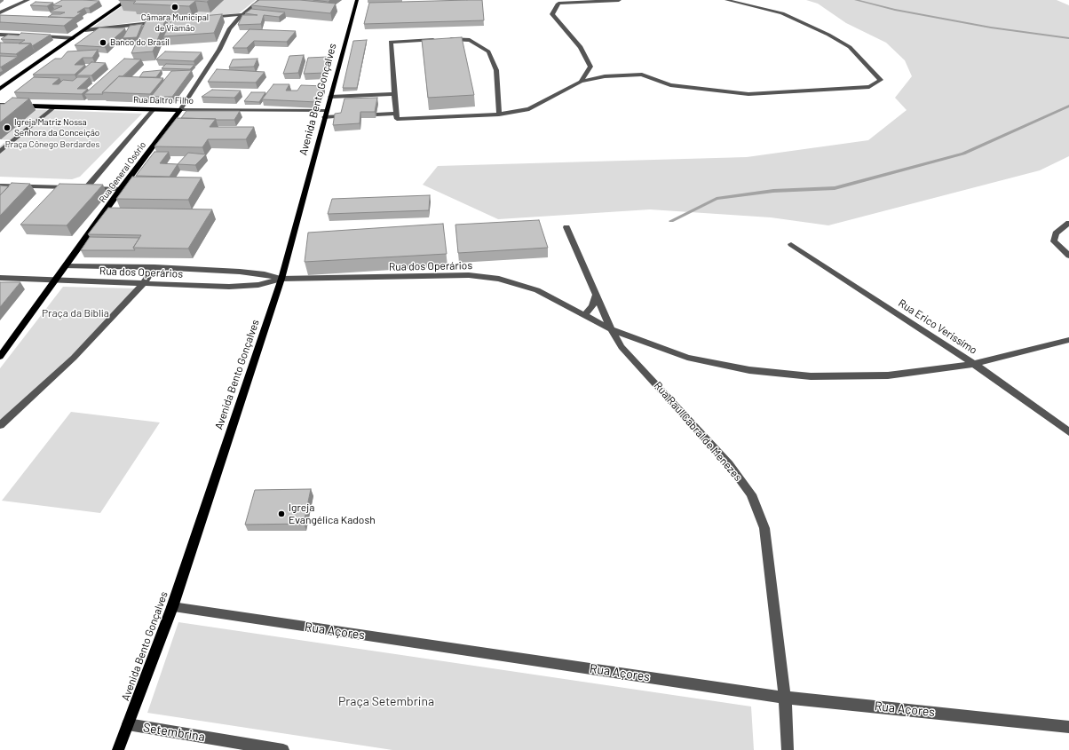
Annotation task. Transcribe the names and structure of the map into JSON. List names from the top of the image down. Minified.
{"streets":{"main road":["Avenida Bento Gonçalves","Rua Daltro Filho","Rua General Osório"],"street":["Rua dos Operários","Rua Erico Verissímo","Rua Raul Cabral de Menezes","Rua Açores","Setembrina"]},"crossings":[["Avenida Bento Gonçalves","Rua Daltro Filho"],["Avenida Bento Gonçalves","Rua dos Operários"],["Avenida Bento Gonçalves","Rua Açores"],["Avenida Bento Gonçalves","Setembrina"],["Rua Daltro Filho","Rua General Osório"],["Rua General Osório","Rua dos Operários"],["Rua dos Operários","Rua Erico Verissímo"],["Rua dos Operários","Rua Raul Cabral de Menezes"],["Rua Raul Cabral de Menezes","Rua Açores"]],"parks":["Praça Cônego Berdardes","Praça da Bíblia","Praça Setembrina"],"places":["Câmara Municipal de Viamão","Banco do Brasil","Igreja Matriz Nossa Senhora da Conceição","Igreja Evangélica Kadosh"]}
